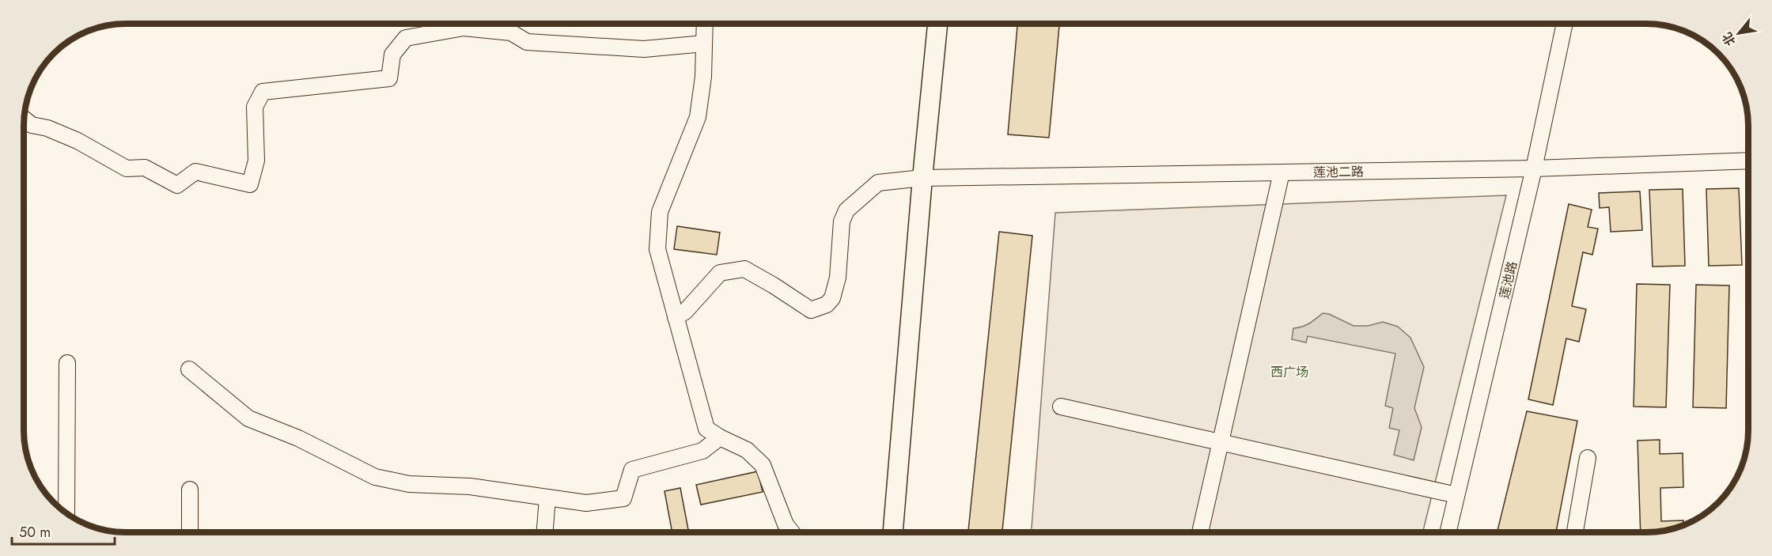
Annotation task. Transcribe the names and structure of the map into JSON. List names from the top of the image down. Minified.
{"streets":{"street":["莲池二路","莲池路"]},"crossings":[["莲池二路","莲池路"]],"parks":["西广场"],"scale_bar":"50 m","north":"bottom left"}
